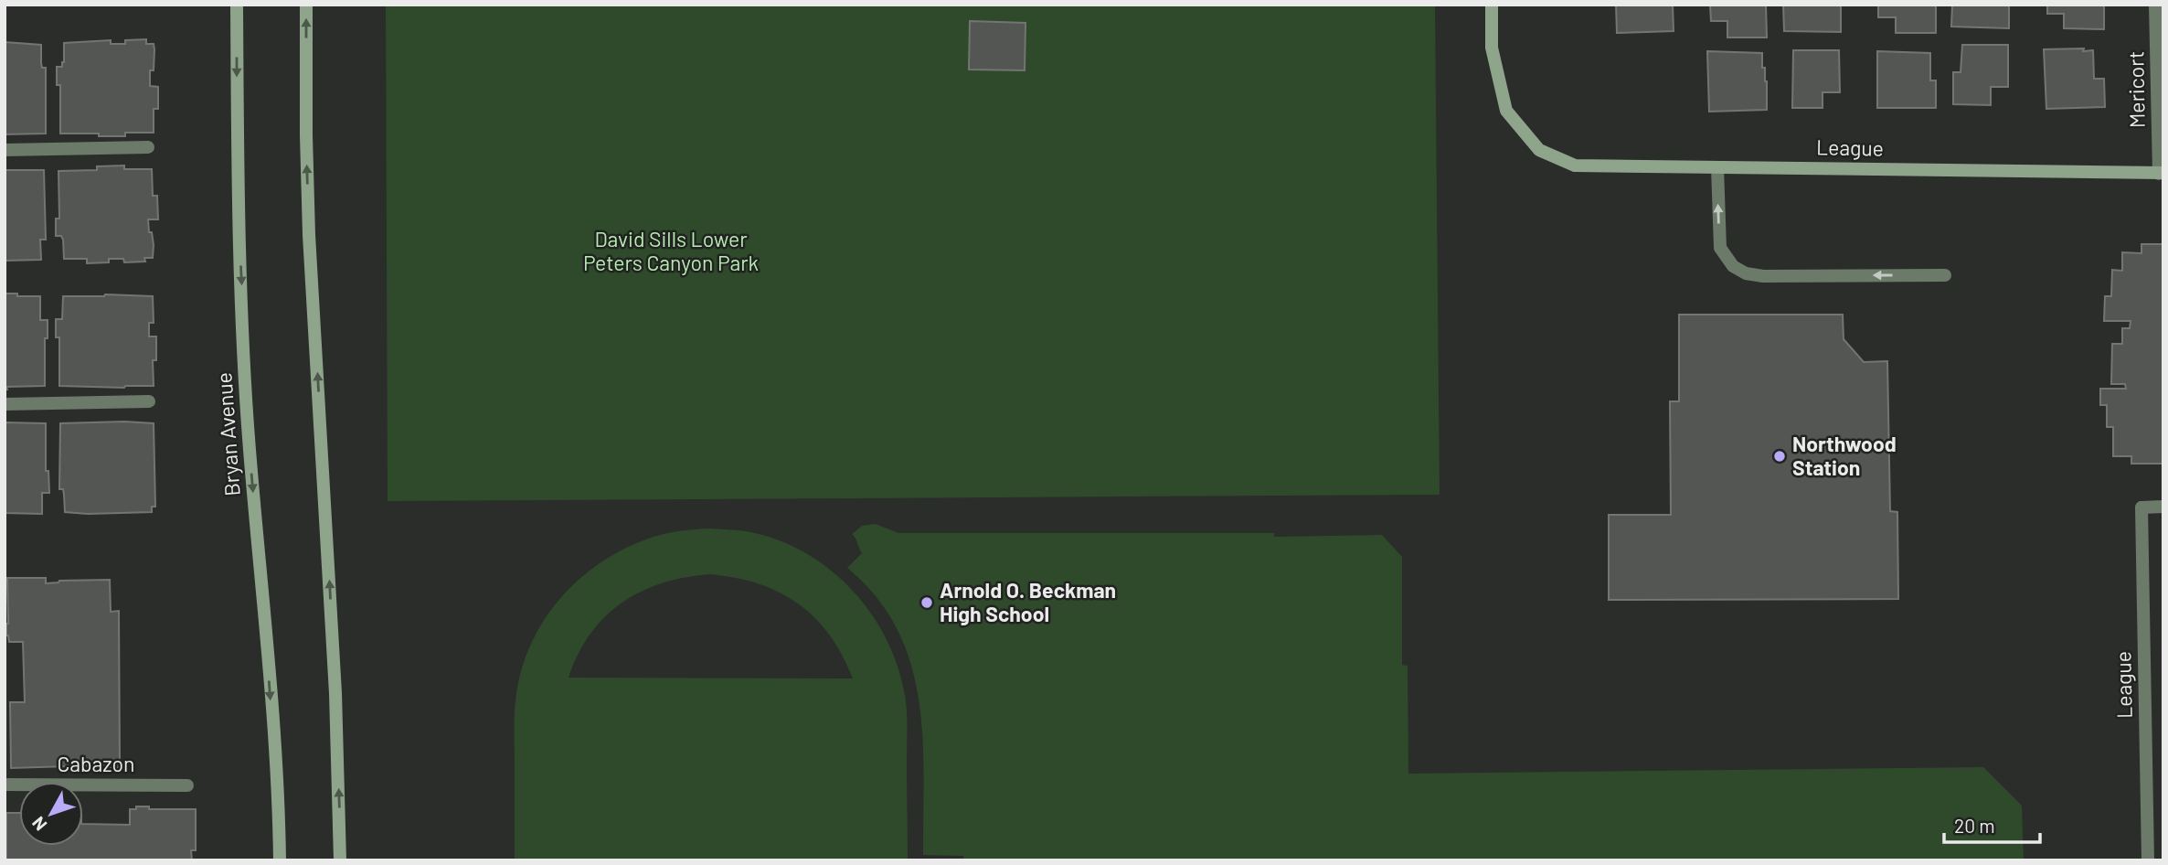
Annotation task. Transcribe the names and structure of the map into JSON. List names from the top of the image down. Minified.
{"streets":{"main road":["League","Bryan Avenue"],"street":["Mericort","Cabazon"]},"crossings":[["Mericort","League"]],"parks":["David Sills Lower Peters Canyon Park"],"places":["Northwood Station","Arnold O. Beckman High School"],"scale_bar":"20 m","north":"bottom left"}
